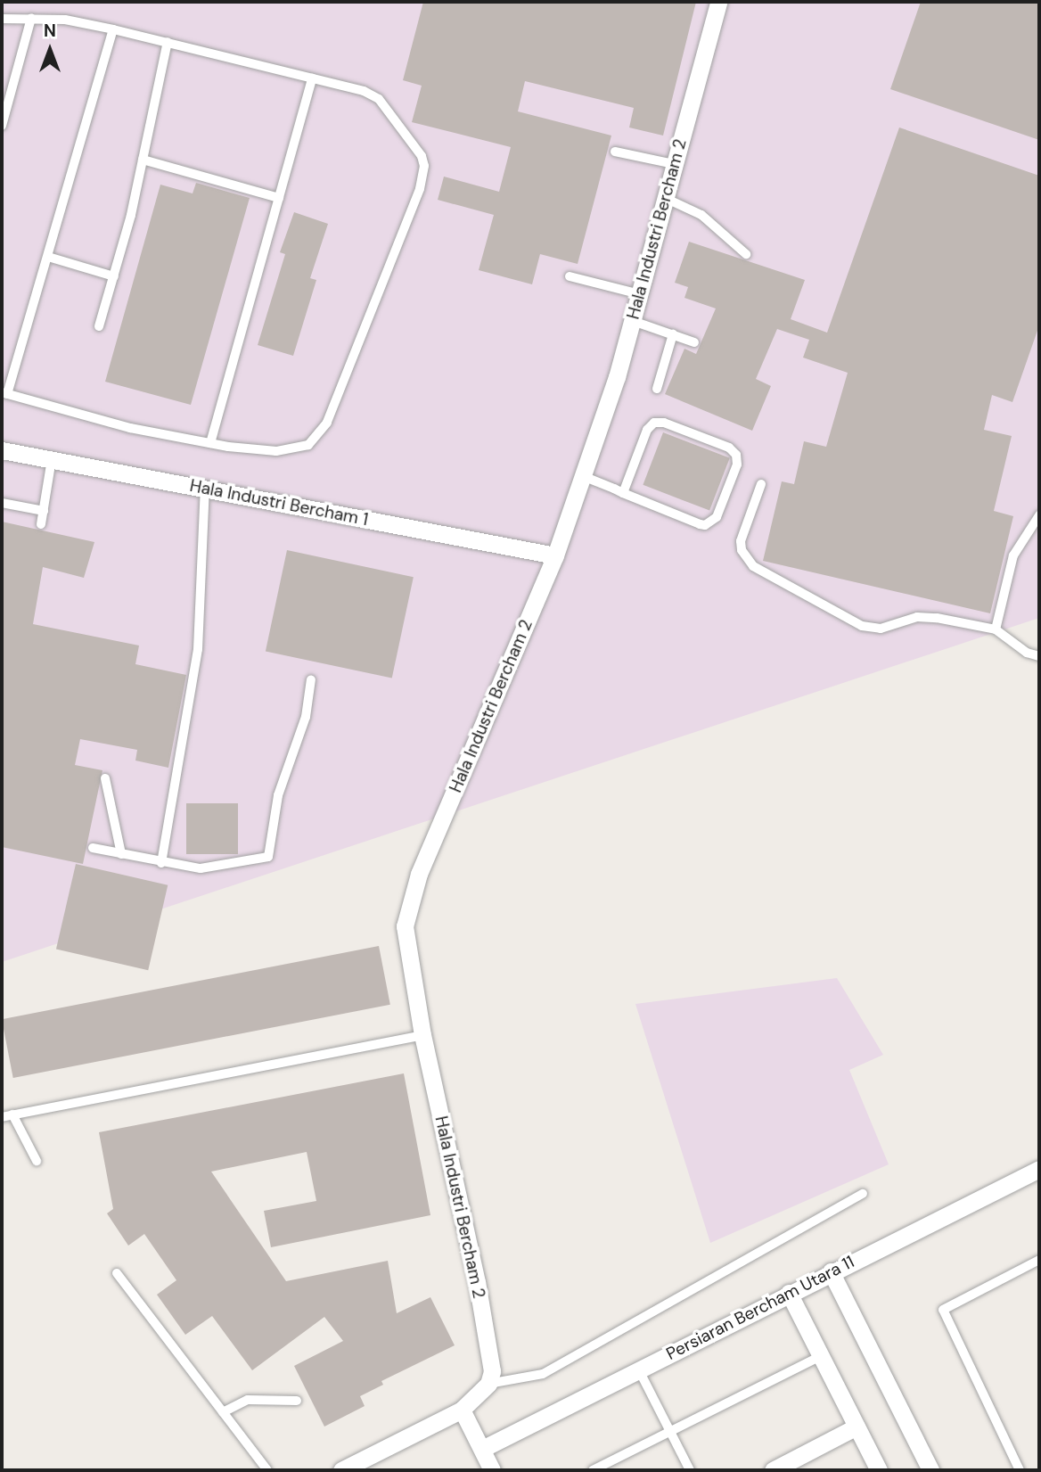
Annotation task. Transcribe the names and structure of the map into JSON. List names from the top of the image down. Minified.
{"streets":{"street":["Hala Industri Bercham 2","Hala Industri Bercham 1","Persiaran Bercham Utara 11"]},"crossings":[["Hala Industri Bercham 2","Hala Industri Bercham 1"]],"north":"top"}
